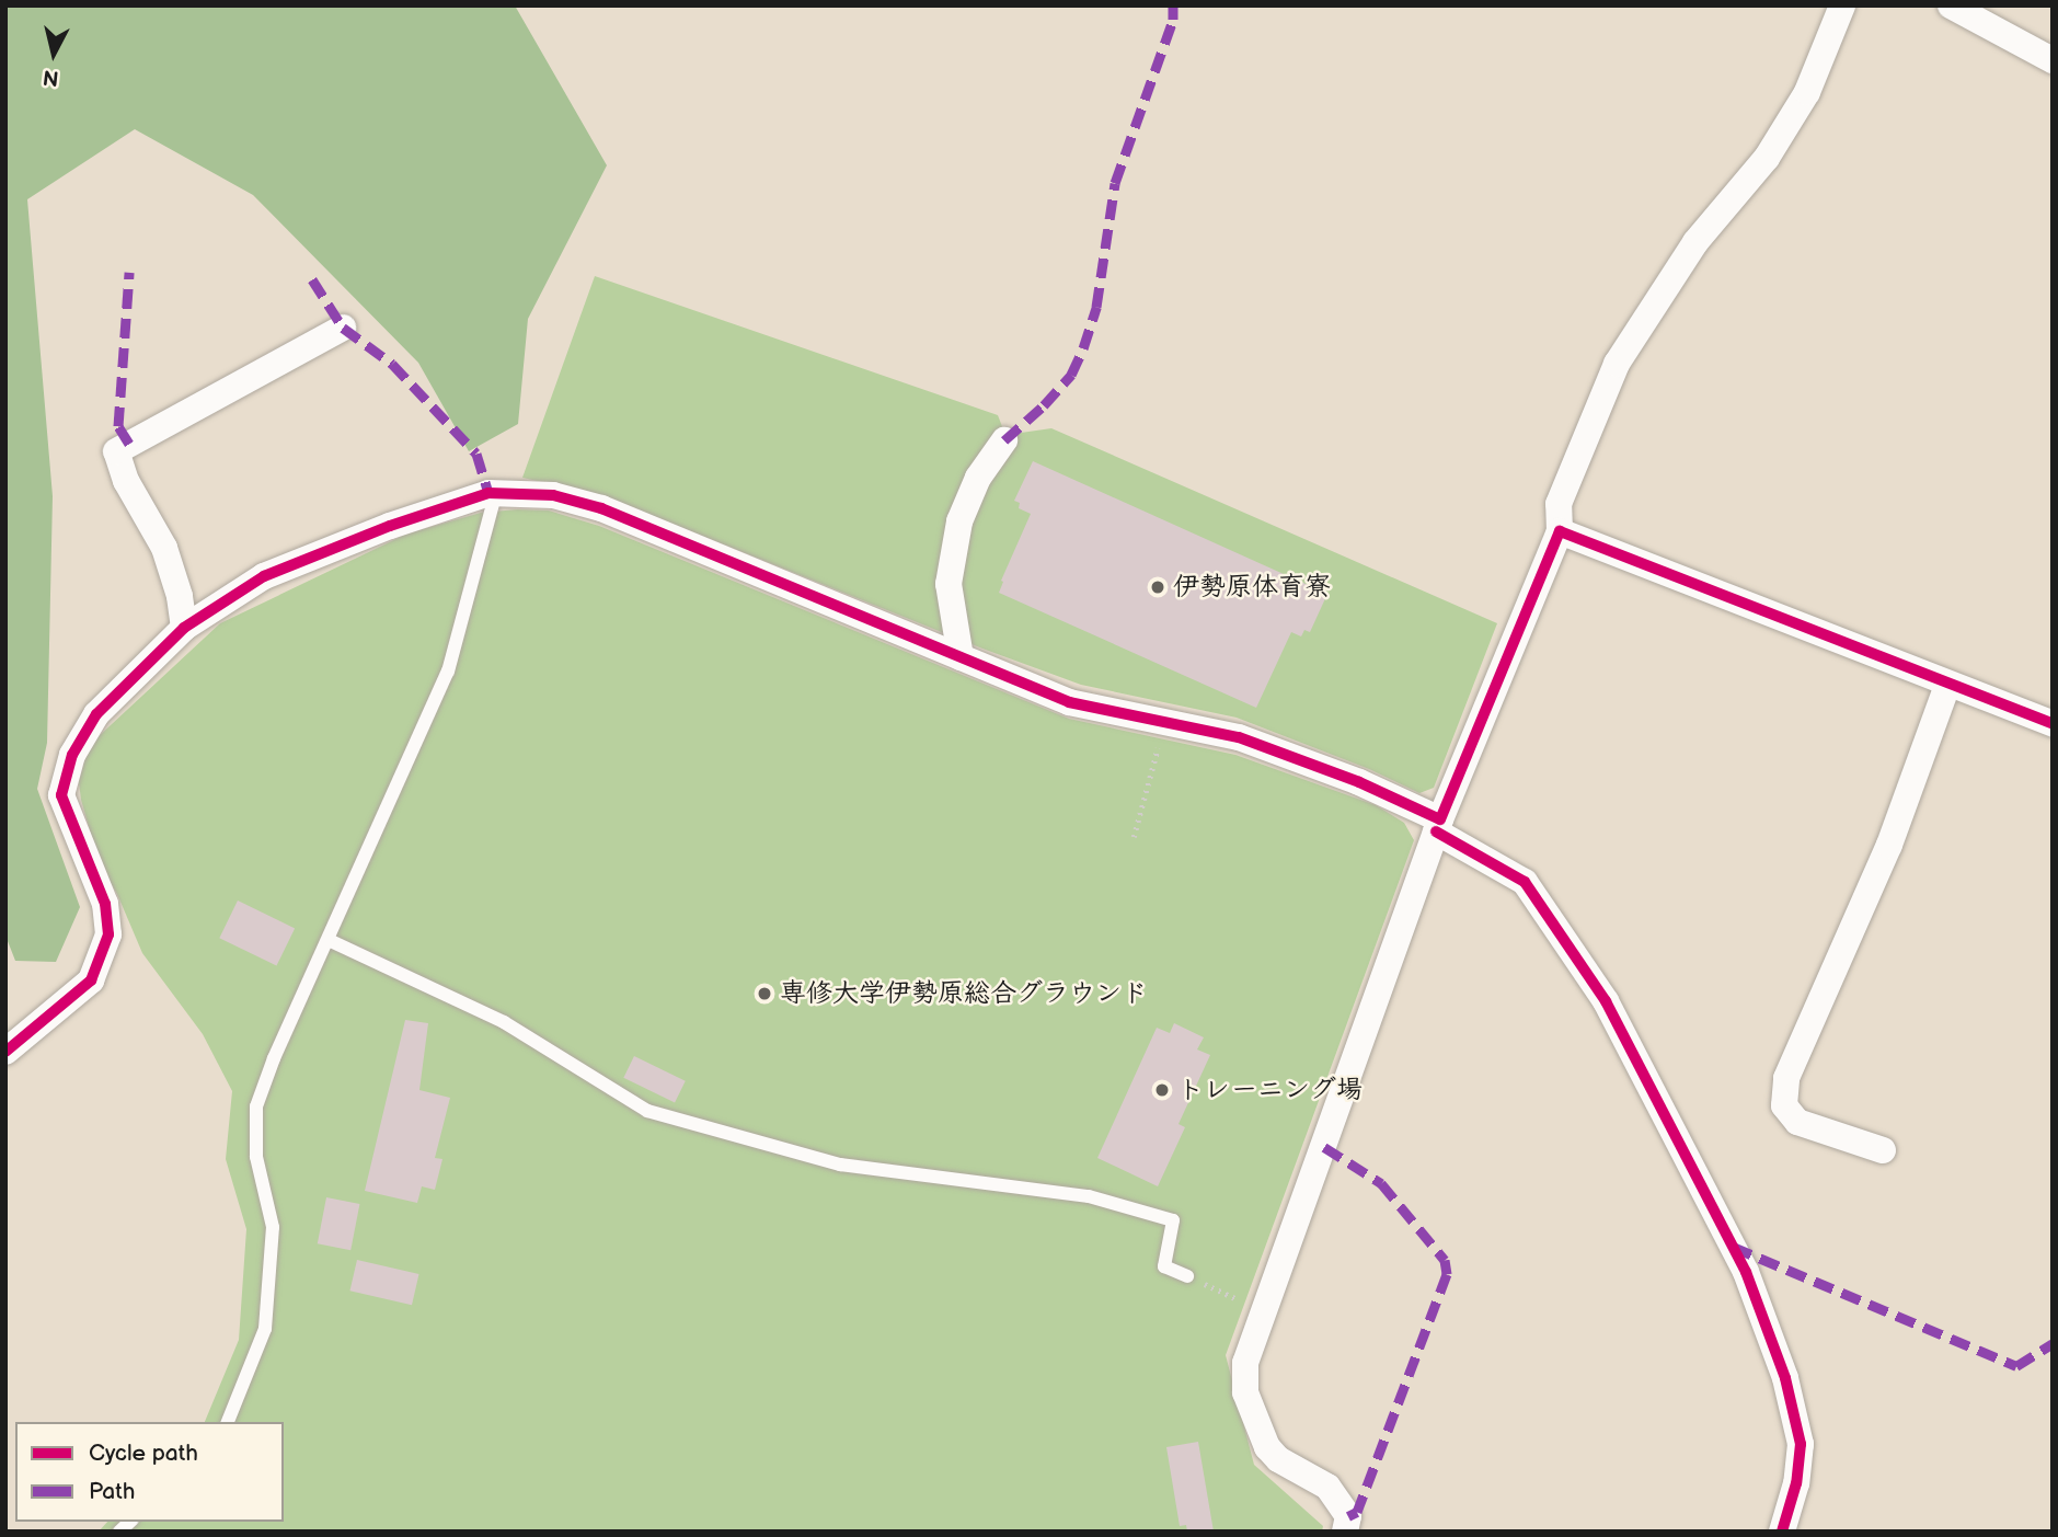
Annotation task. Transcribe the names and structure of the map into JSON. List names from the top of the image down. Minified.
{"places":["伊勢原体育寮","専修大学伊勢原総合グラウンド","トレーニング場"],"legend":["Cycle path","Path"],"north":"bottom"}
